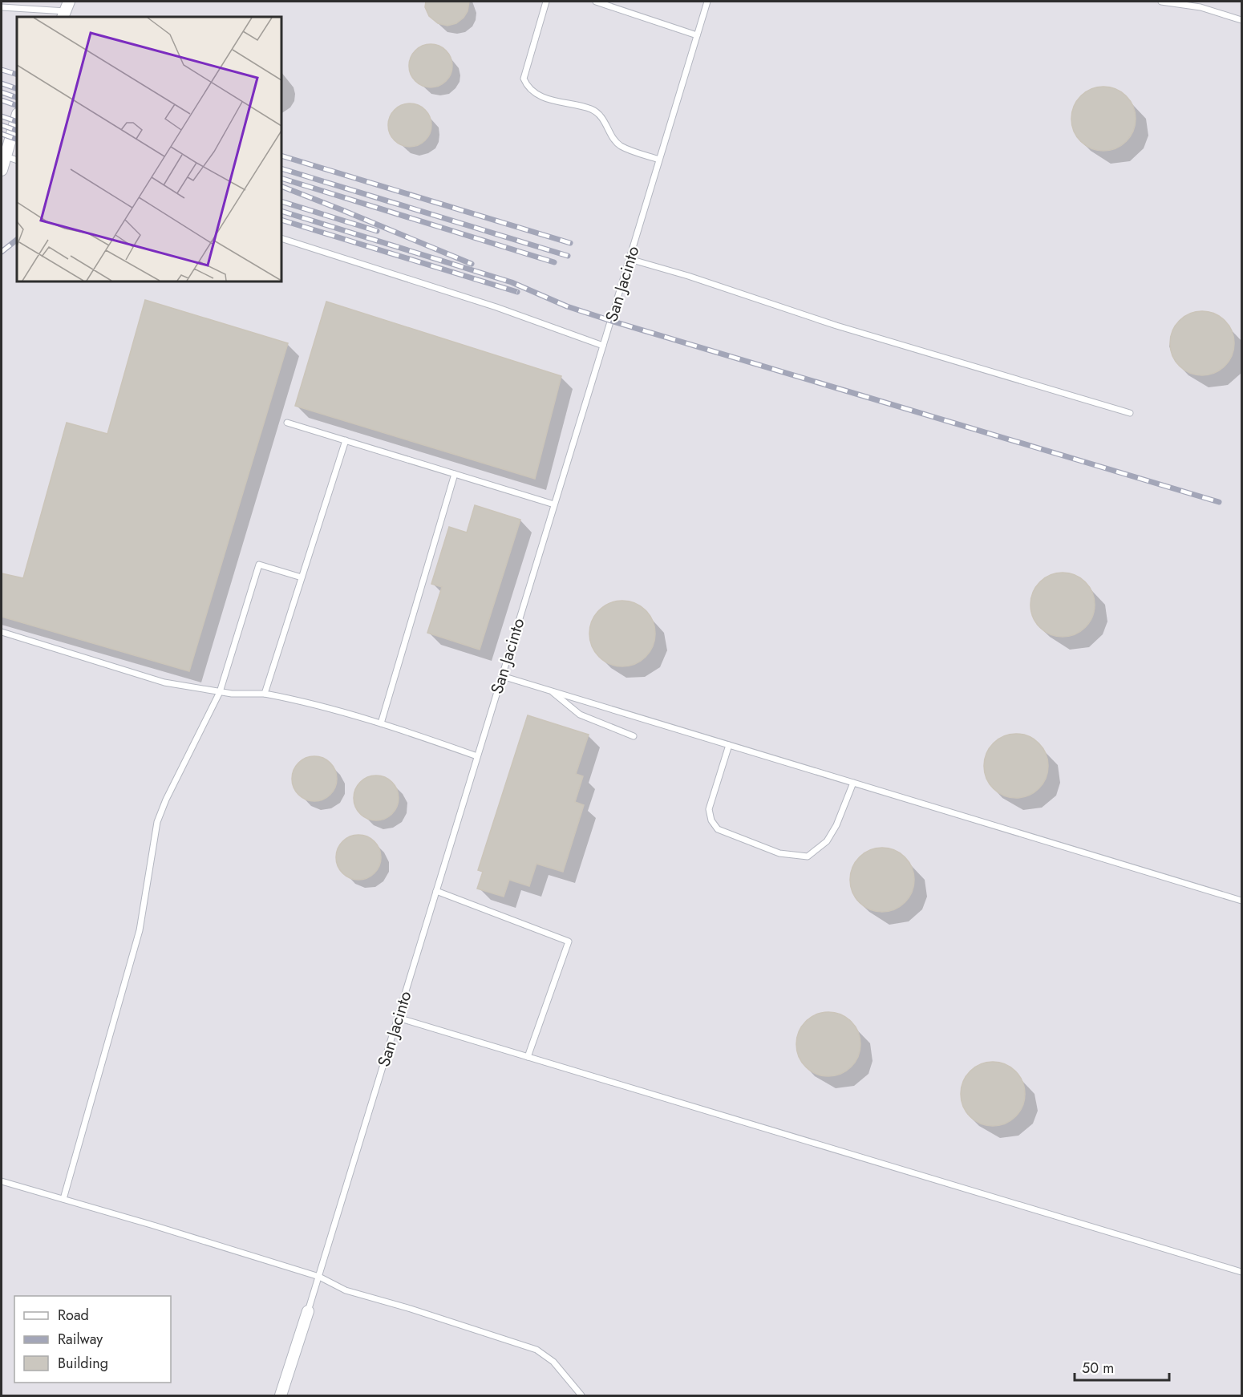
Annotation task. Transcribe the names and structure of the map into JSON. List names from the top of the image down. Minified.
{"streets":{"lane":["San Jacinto"]},"legend":["Road","Railway","Building"],"scale_bar":"50 m"}
